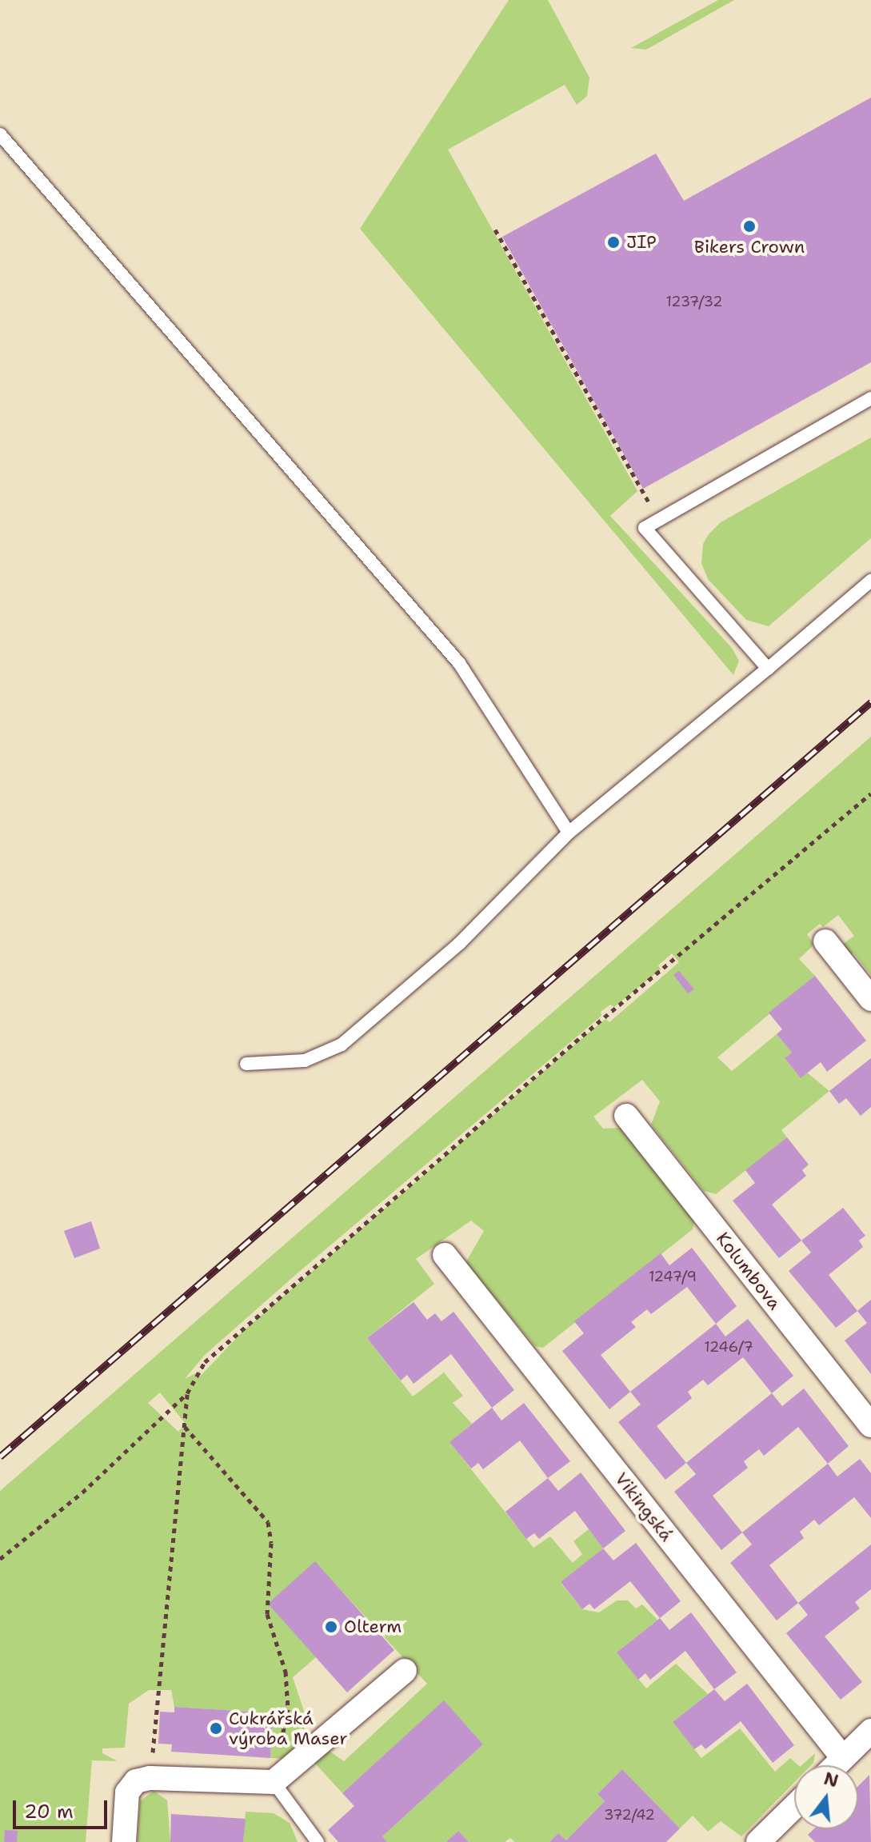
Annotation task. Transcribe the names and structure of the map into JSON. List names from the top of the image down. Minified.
{"streets":{"street":["Kolumbova","Vikingská"]},"places":["Bikers Crown","JIP","Olterm","Cukrářská výroba Maser"],"house_numbers":["1237/32","1247/9","1246/7","372/42"],"scale_bar":"20 m","north":"top"}
